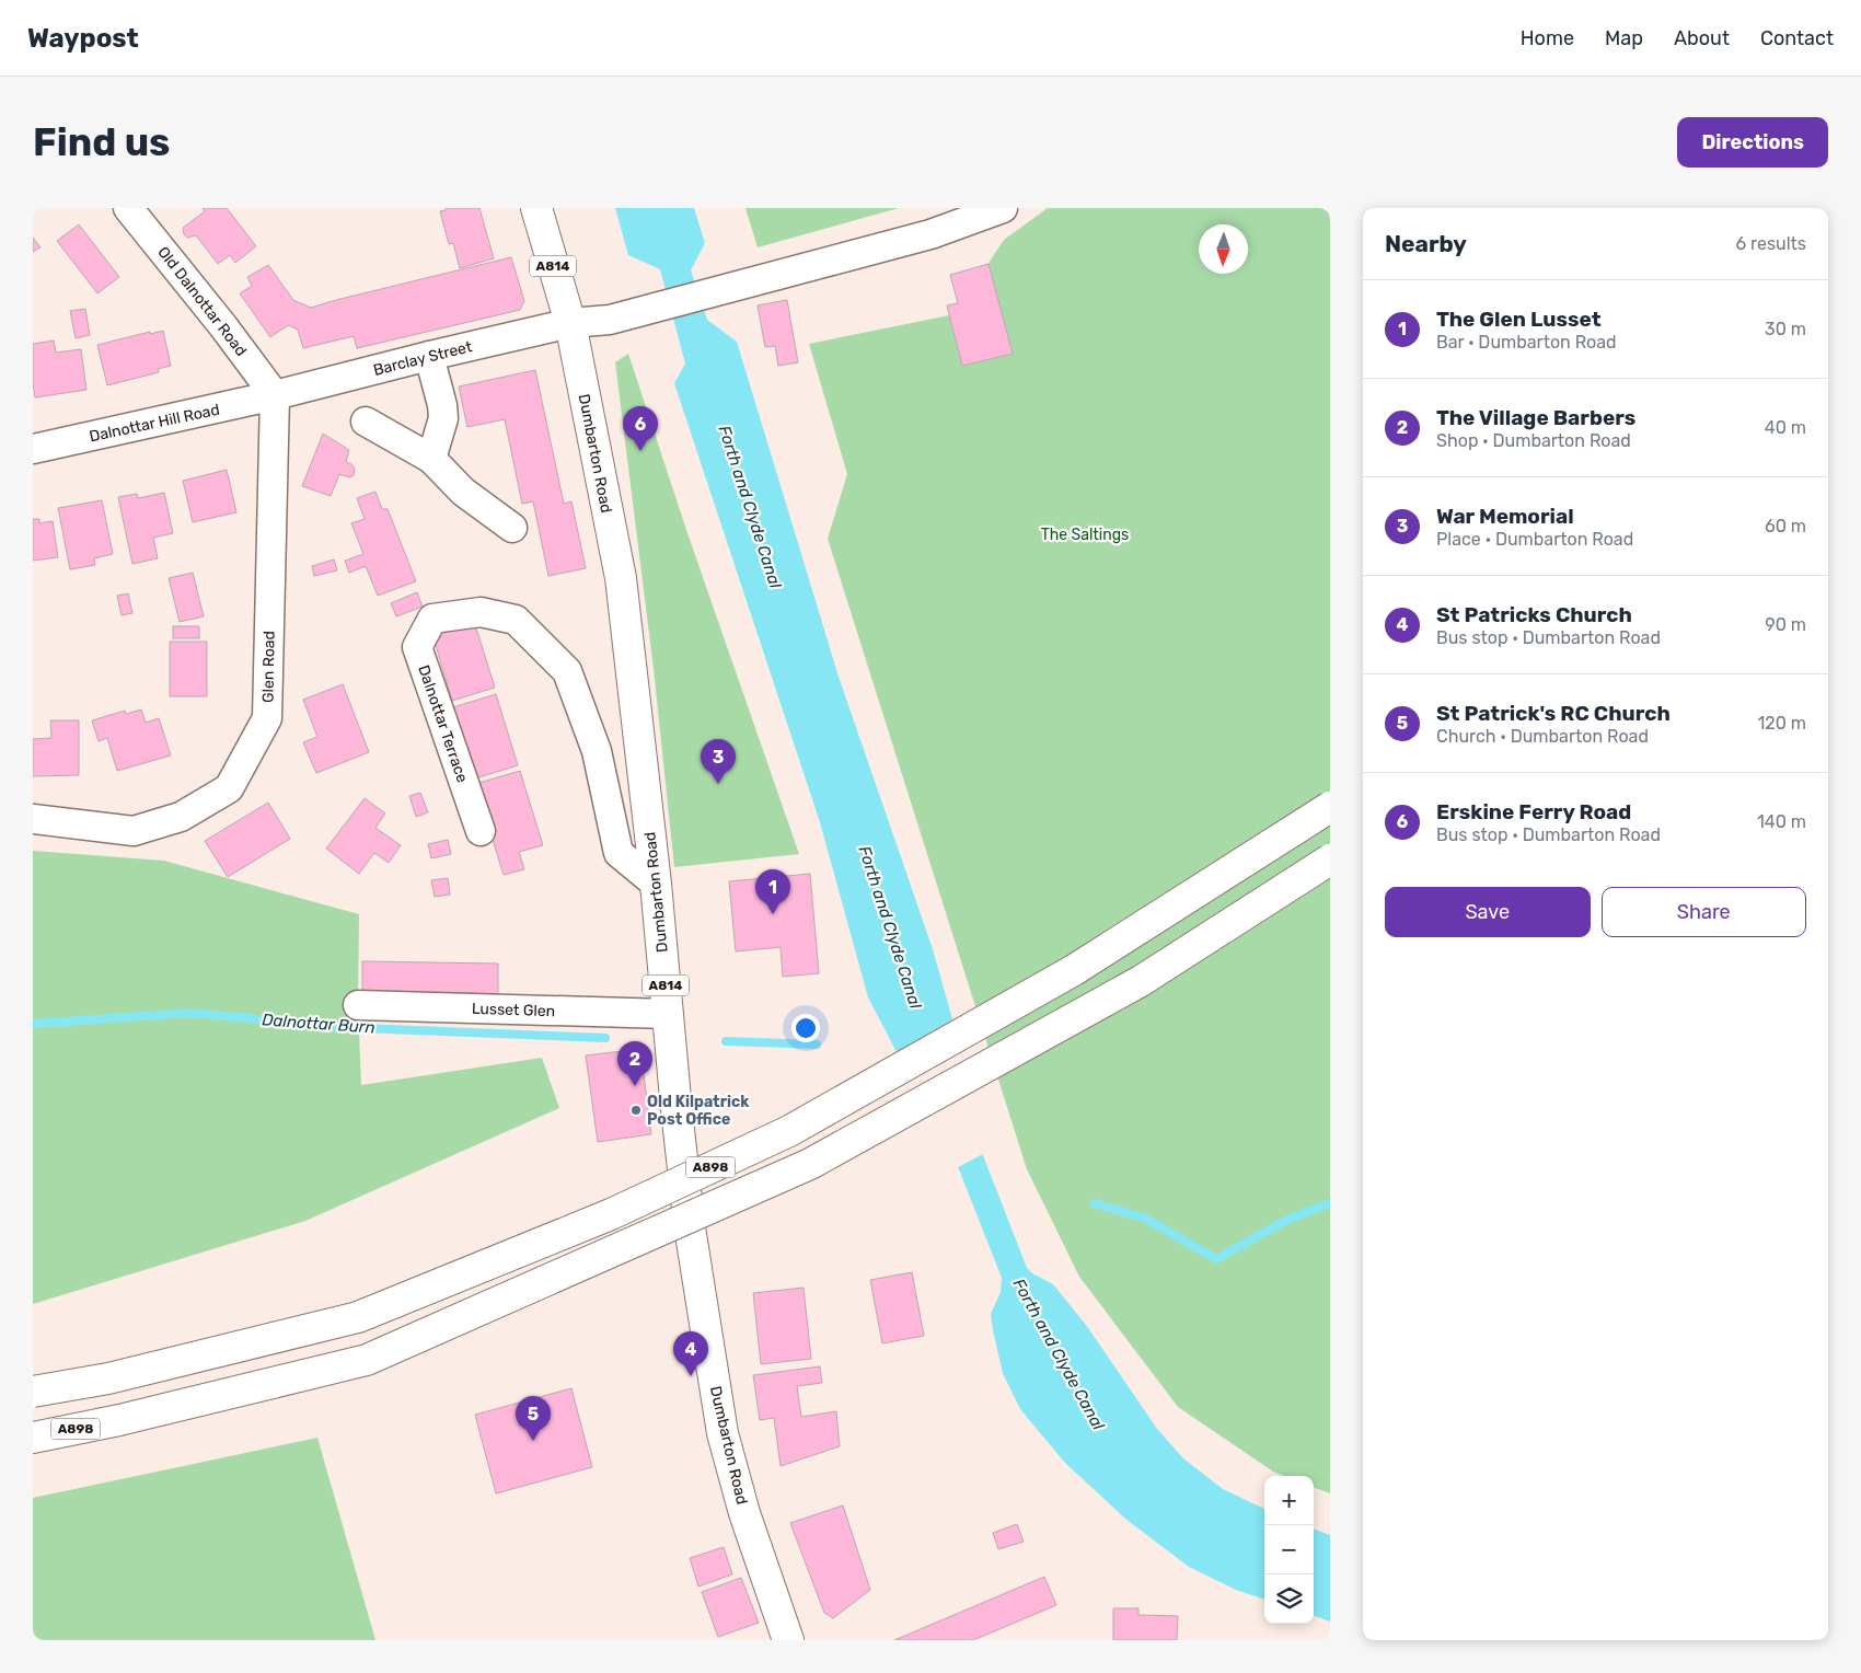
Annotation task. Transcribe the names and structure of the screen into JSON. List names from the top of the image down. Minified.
{"streets":{"main road":["A814","Dumbarton Road","A898"],"street":["Old Dalnottar Road","Barclay Street","Dalnottar Hill Road","Glen Road","Dalnottar Terrace","Lusset Glen"]},"crossings":[["Old Dalnottar Road","Barclay Street"],["Old Dalnottar Road","Dalnottar Hill Road"],["Old Dalnottar Road","Glen Road"],["Barclay Street","Dalnottar Hill Road"],["Barclay Street","Dumbarton Road"],["Barclay Street","Glen Road"],["Dalnottar Hill Road","Glen Road"],["Dumbarton Road","Dalnottar Terrace"],["Dumbarton Road","Lusset Glen"]],"water":["Forth and Clyde Canal","Dalnottar Burn"],"parks":["The Saltings"],"places":["Old Kilpatrick Post Office"],"north":"bottom","page":{"header":"Waypost","nav":["Home","Map","About","Contact"],"buttons":["Directions",["Save","Share"]],"title":"Find us","heading":["Nearby","6 results"],"list":[{"mark":"1","name":"The Glen Lusset","note":"Bar · Dumbarton Road","value":"30 m"},{"mark":"2","name":"The Village Barbers","note":"Shop · Dumbarton Road","value":"40 m"},{"mark":"3","name":"War Memorial","note":"Place · Dumbarton Road","value":"60 m"},{"mark":"4","name":"St Patricks Church","note":"Bus stop · Dumbarton Road","value":"90 m"},{"mark":"5","name":"St Patrick's RC Church","note":"Church · Dumbarton Road","value":"120 m"},{"mark":"6","name":"Erskine Ferry Road","note":"Bus stop · Dumbarton Road","value":"140 m"}],"pins":["6","3","1","2","4","5"],"map_buttons":["+","−"]}}
